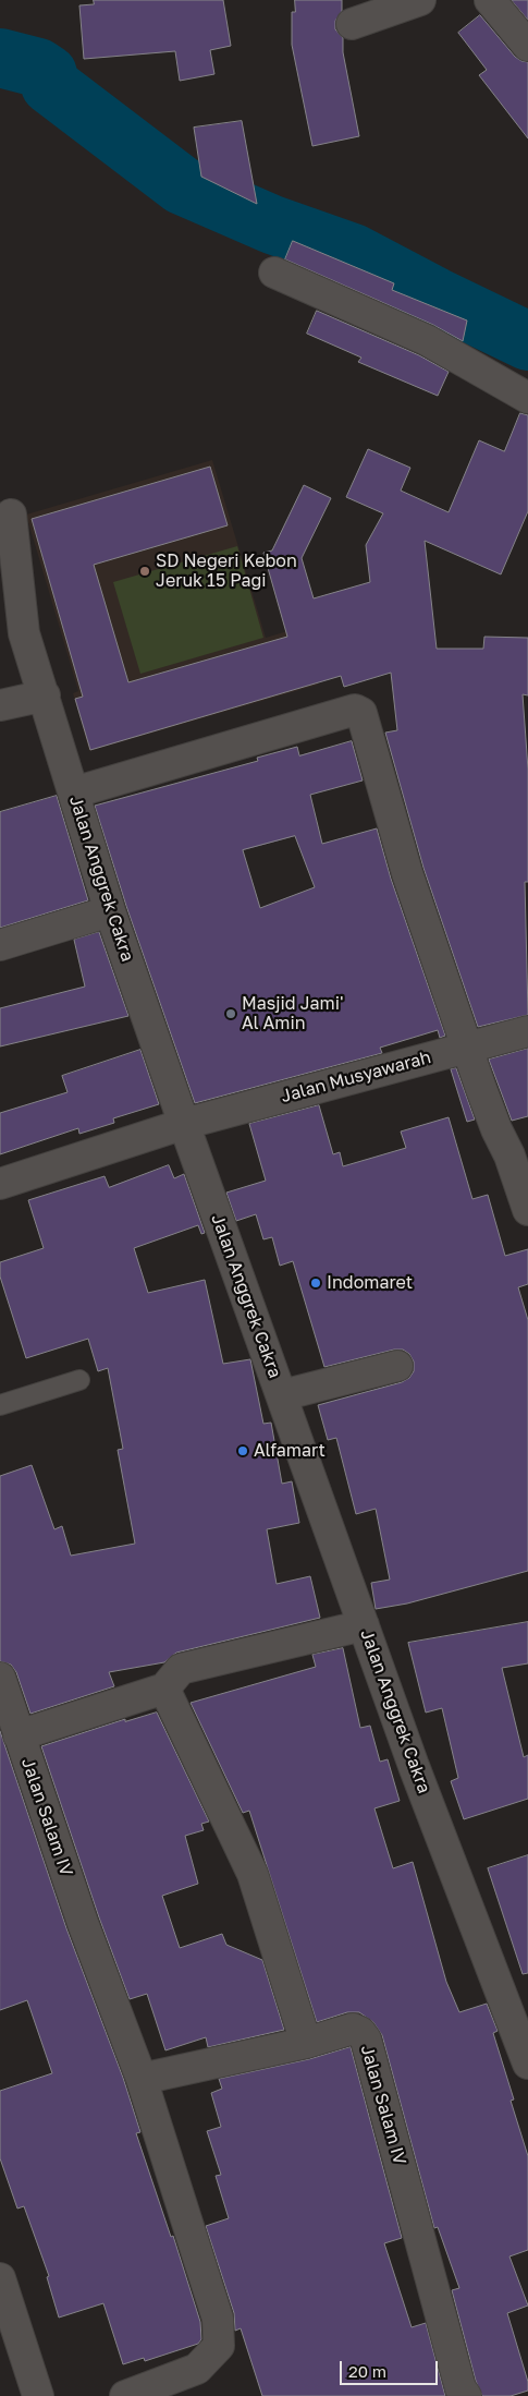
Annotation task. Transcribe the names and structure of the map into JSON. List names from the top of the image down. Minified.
{"streets":{"street":["Jalan Anggrek Cakra","Jalan Musyawarah","Jalan Salam IV"]},"crossings":[["Jalan Anggrek Cakra","Jalan Musyawarah"]],"places":["SD Negeri Kebon Jeruk 15 Pagi","Masjid Jami' Al Amin","Indomaret","Alfamart"],"scale_bar":"20 m"}
